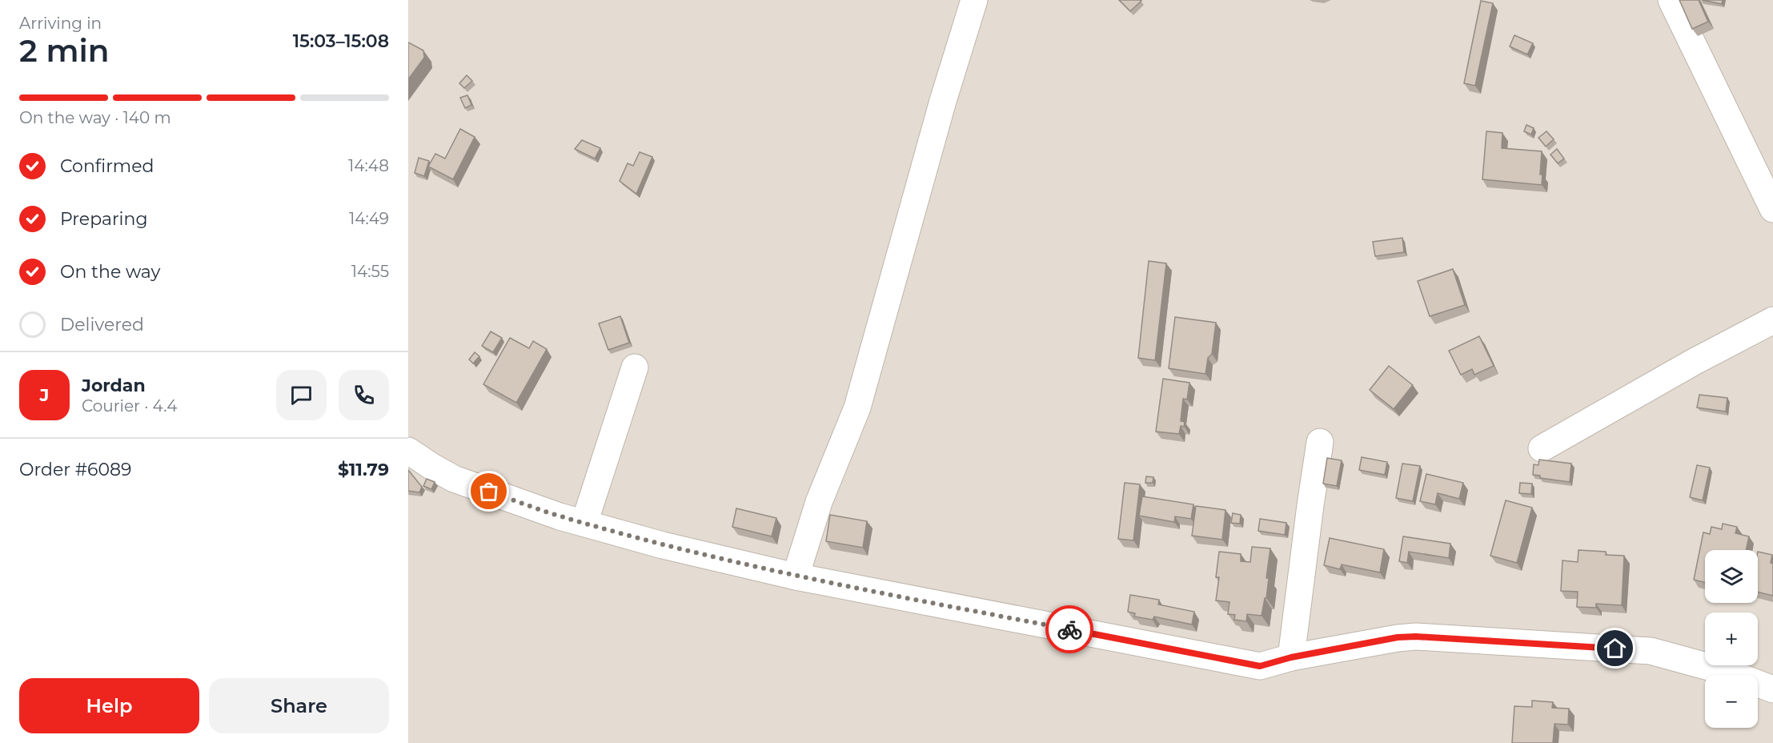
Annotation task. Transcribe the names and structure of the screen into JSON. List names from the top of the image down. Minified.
{"page":{"heading":["2 min","Arriving in","15:03–15:08"],"panel":["Jordan","Courier · 4.4","Order #6089","$11.79"],"bar":"On the way · 140 m","list":[["Confirmed","14:48"],["Preparing","14:49"],["On the way","14:55"],"Delivered"],"round":"J","map_buttons":["+","−"],"buttons":["Help","Share"]}}
